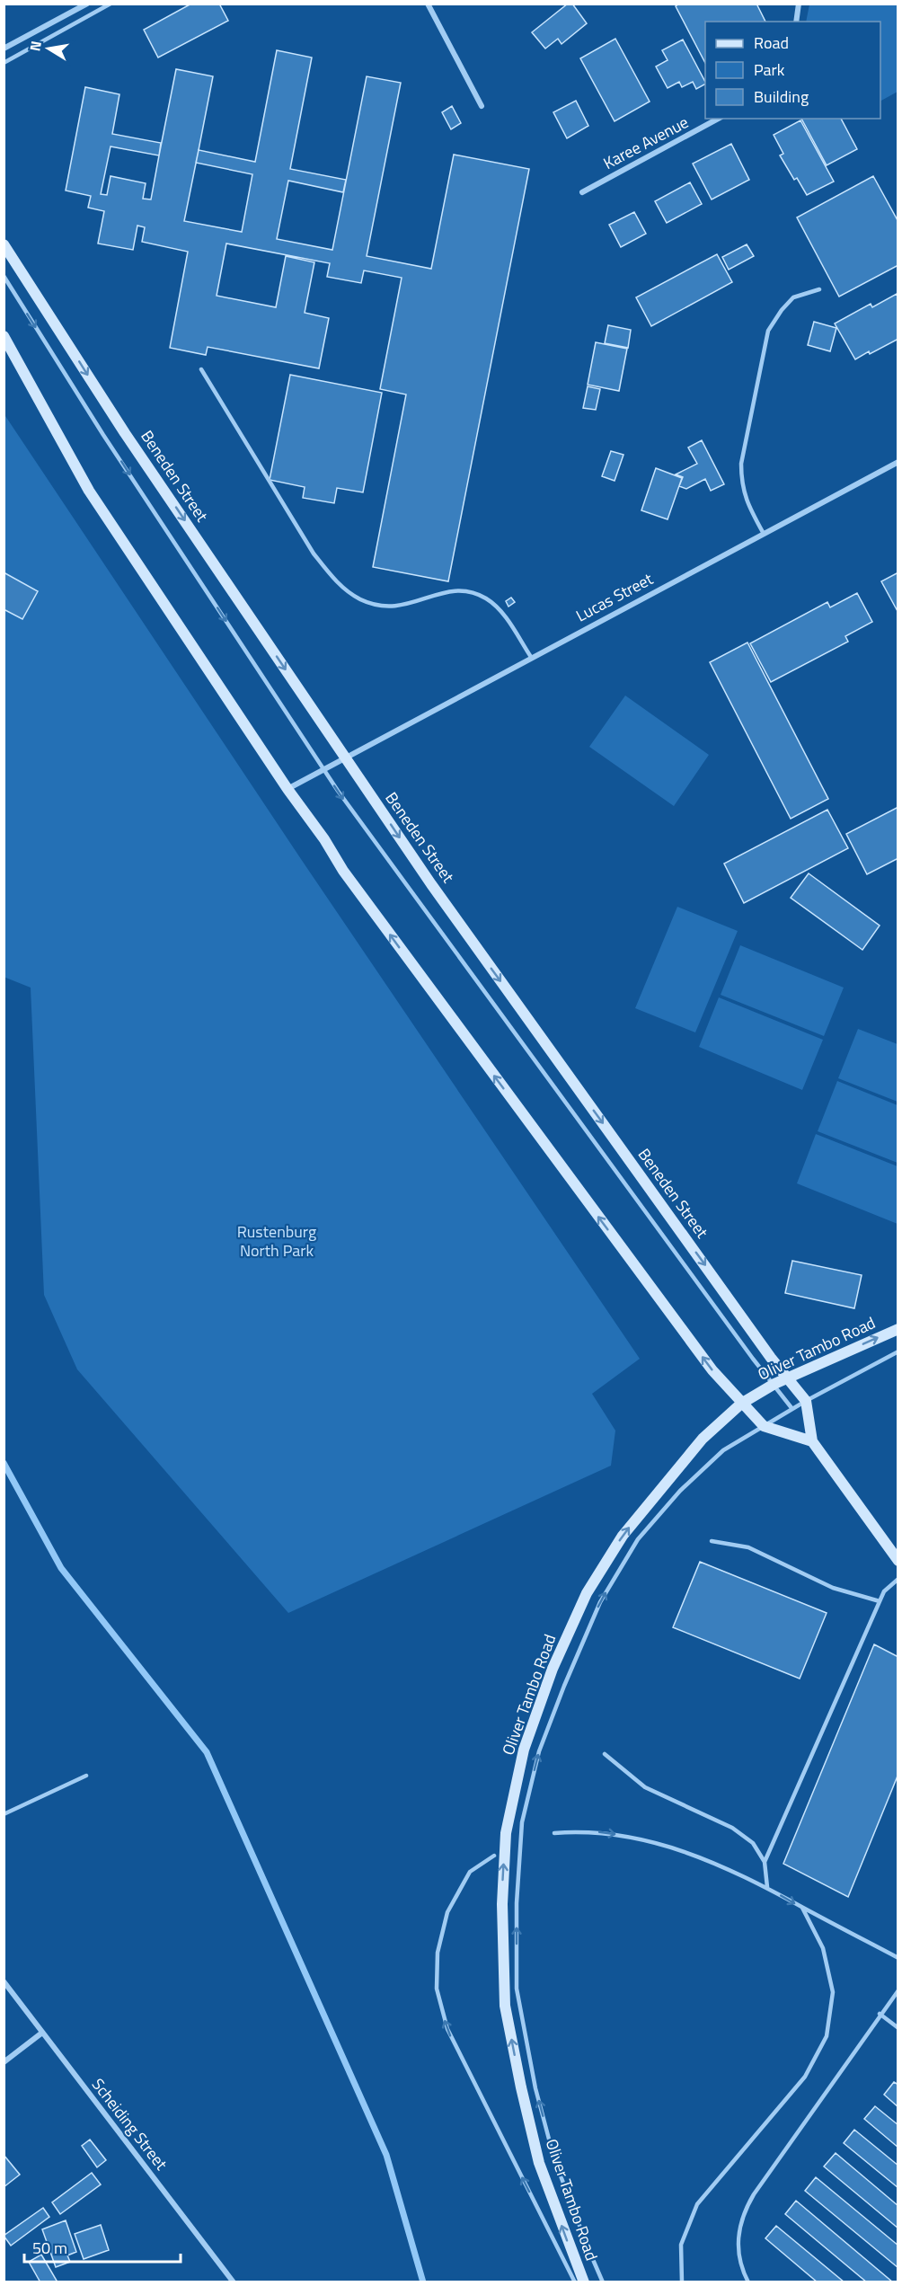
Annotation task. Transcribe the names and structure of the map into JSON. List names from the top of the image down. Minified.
{"streets":{"main road":["Beneden Street","Oliver Tambo Road"],"street":["Karee Avenue","Lucas Street","Scheiding Street"]},"crossings":[["Beneden Street","Lucas Street"],["Beneden Street","Oliver Tambo Road"]],"one_way":["Oliver Tambo Road"],"parks":["Rustenburg North Park"],"legend":["Road","Park","Building"],"scale_bar":"50 m","north":"left"}
